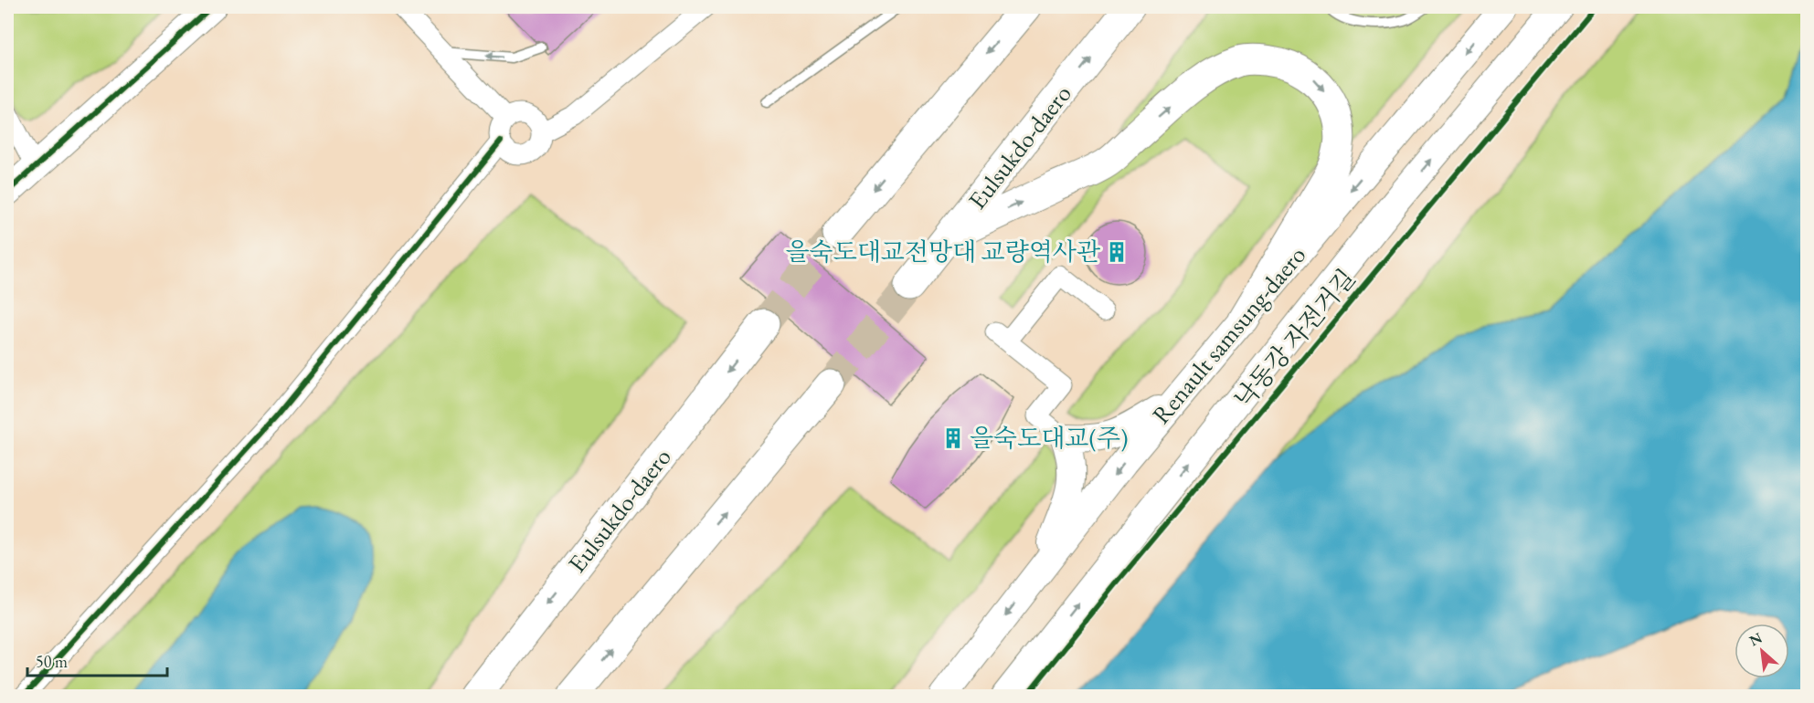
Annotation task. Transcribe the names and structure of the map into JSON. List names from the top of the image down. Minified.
{"streets":{"highway":["Eulsukdo-daero"],"main road":["Renault samsung-daero"],"cycle path":["낙동강 자전거길"]},"places":{"building":["을숙도대교전망대 교량역사관","을숙도대교(주)"]},"scale_bar":"50 m","north":"top left"}
